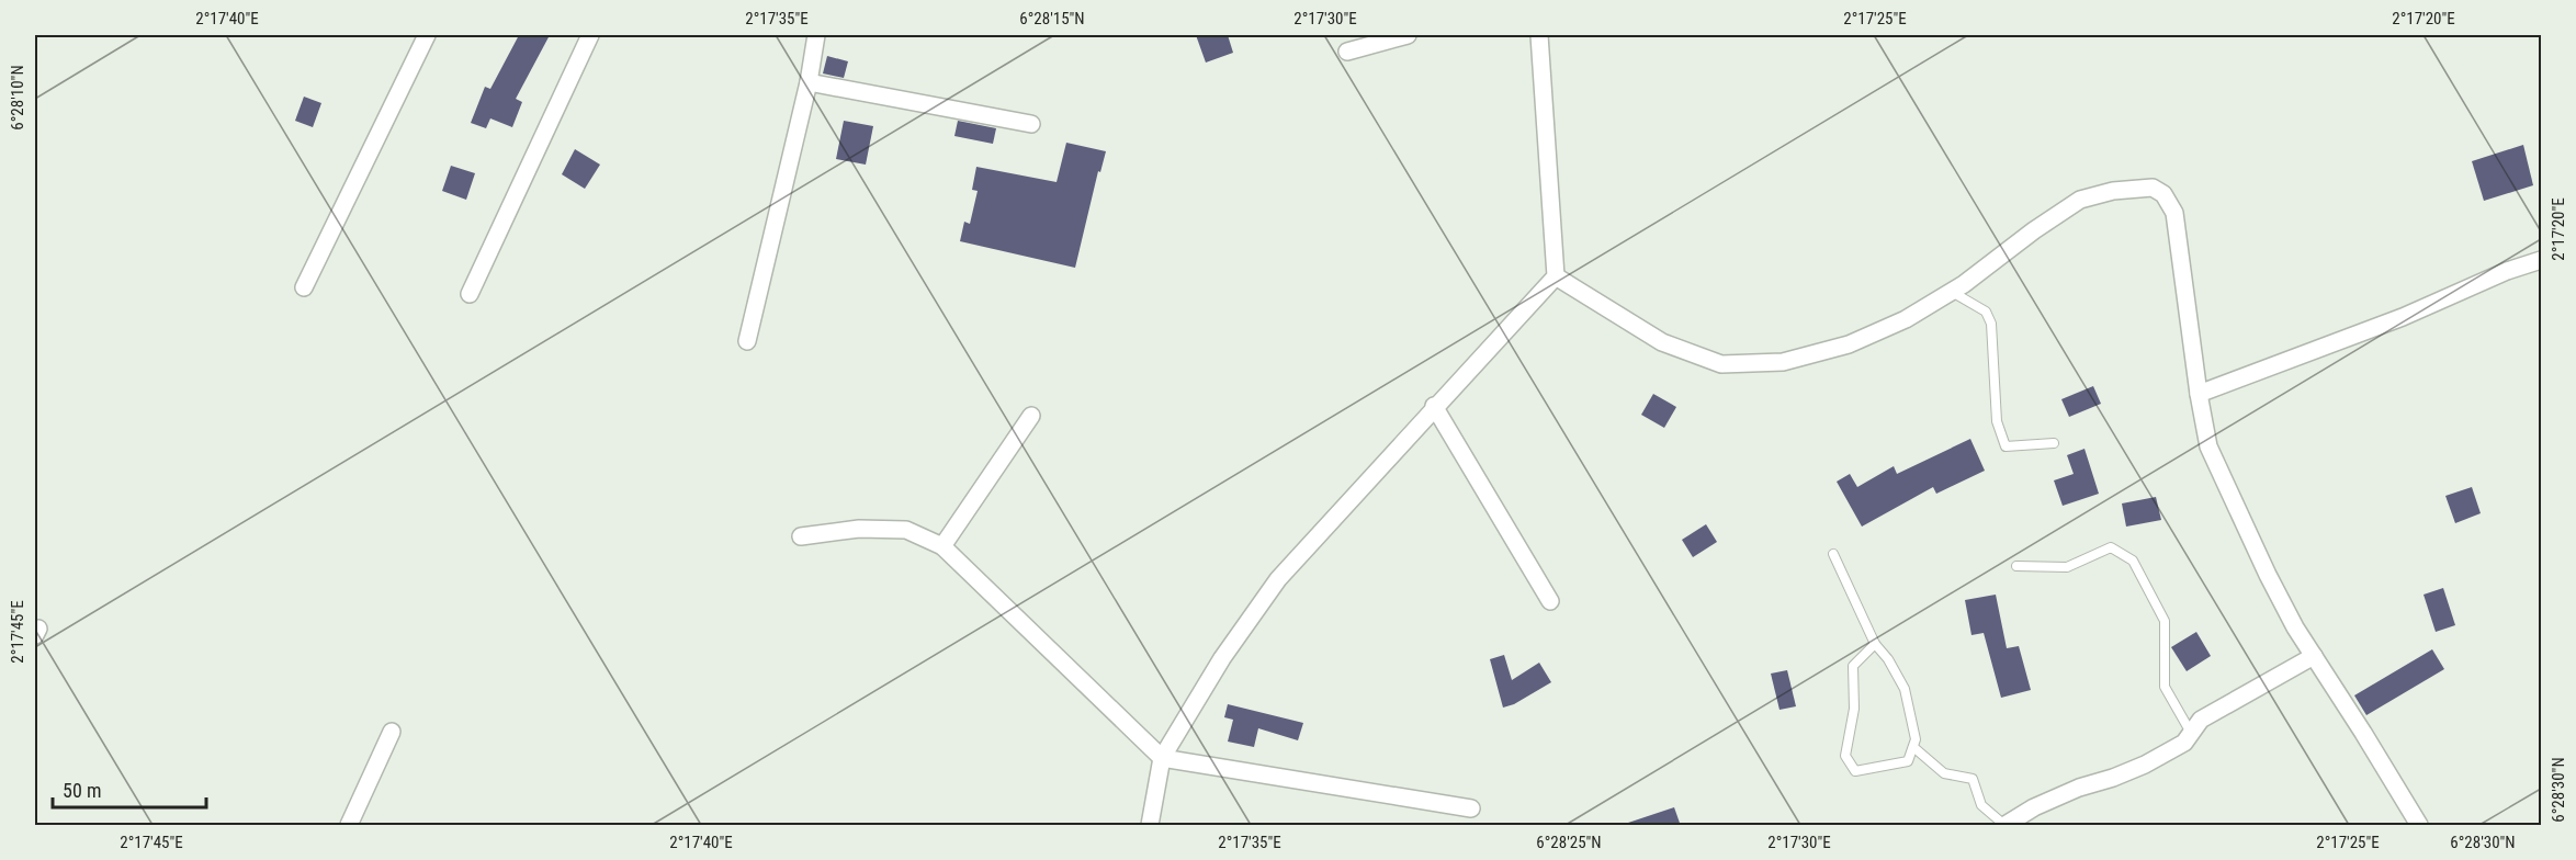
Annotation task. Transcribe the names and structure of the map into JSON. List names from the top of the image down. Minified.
{"scale_bar":"50 m","coordinates":["2°17'40\"E","2°17'35\"E","6°28'15\"N","2°17'30\"E","2°17'25\"E","2°17'20\"E","6°28'10\"N","2°17'45\"E","6°28'30\"N","6°28'25\"N"]}
